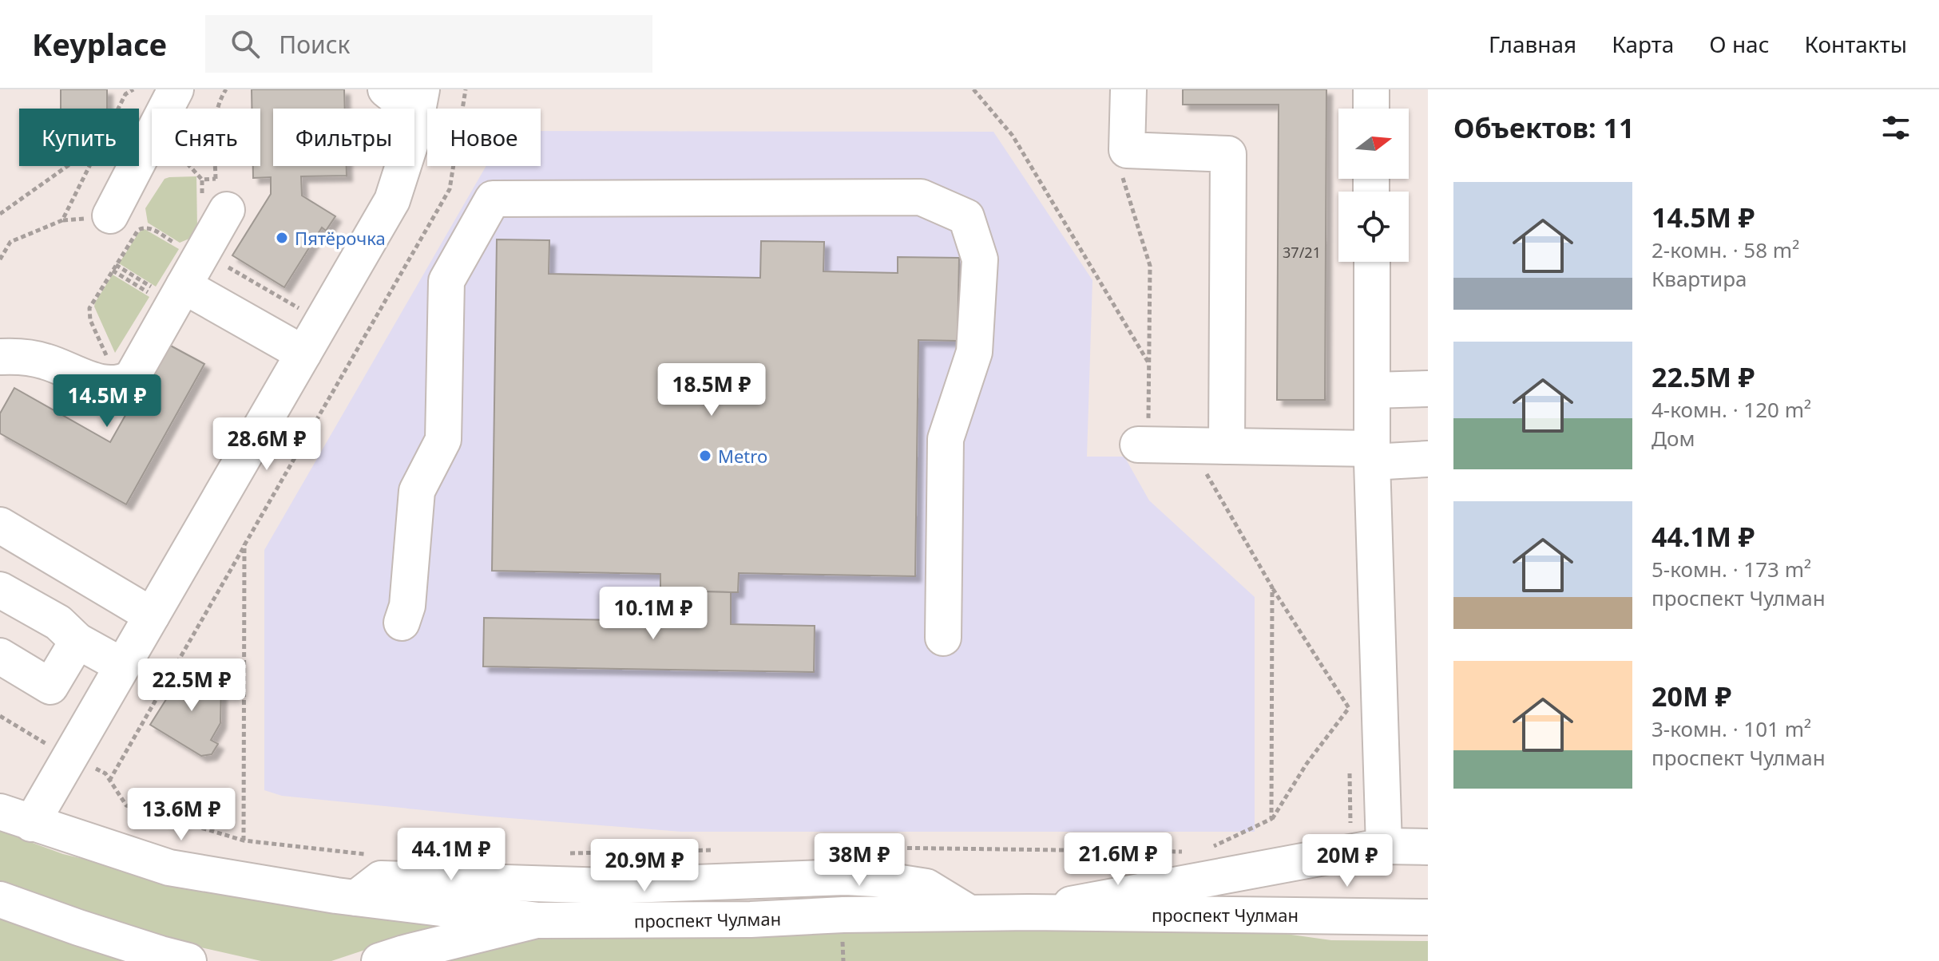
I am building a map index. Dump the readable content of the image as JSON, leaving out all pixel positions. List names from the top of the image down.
{
  "streets": {
    "street": ["проспект Чулман"]
  },
  "places": ["Пятёрочка", "Metro"],
  "house_numbers": ["37/21"],
  "north": "right",
  "page": {
    "header": "Keyplace",
    "search": "Поиск",
    "nav": [
      "Главная",
      "Карта",
      "О нас",
      "Контакты"
    ],
    "heading": "Объектов: 11",
    "chip": [
      "Купить",
      "Снять",
      "Фильтры",
      "Новое"
    ],
    "list": [
      {
        "name": "14.5M ₽",
        "note": "2-комн. · 58 m² · Квартира"
      },
      {
        "name": "22.5M ₽",
        "note": "4-комн. · 120 m² · Дом"
      },
      {
        "name": "44.1M ₽",
        "note": "5-комн. · 173 m² · проспект Чулман"
      },
      {
        "name": "20M ₽",
        "note": "3-комн. · 101 m² · проспект Чулман"
      }
    ],
    "price": [
      "18.5M ₽",
      "14.5M ₽",
      "28.6M ₽",
      "10.1M ₽",
      "22.5M ₽",
      "13.6M ₽",
      "44.1M ₽",
      "21.6M ₽",
      "38M ₽",
      "20M ₽",
      "20.9M ₽"
    ]
  }
}
